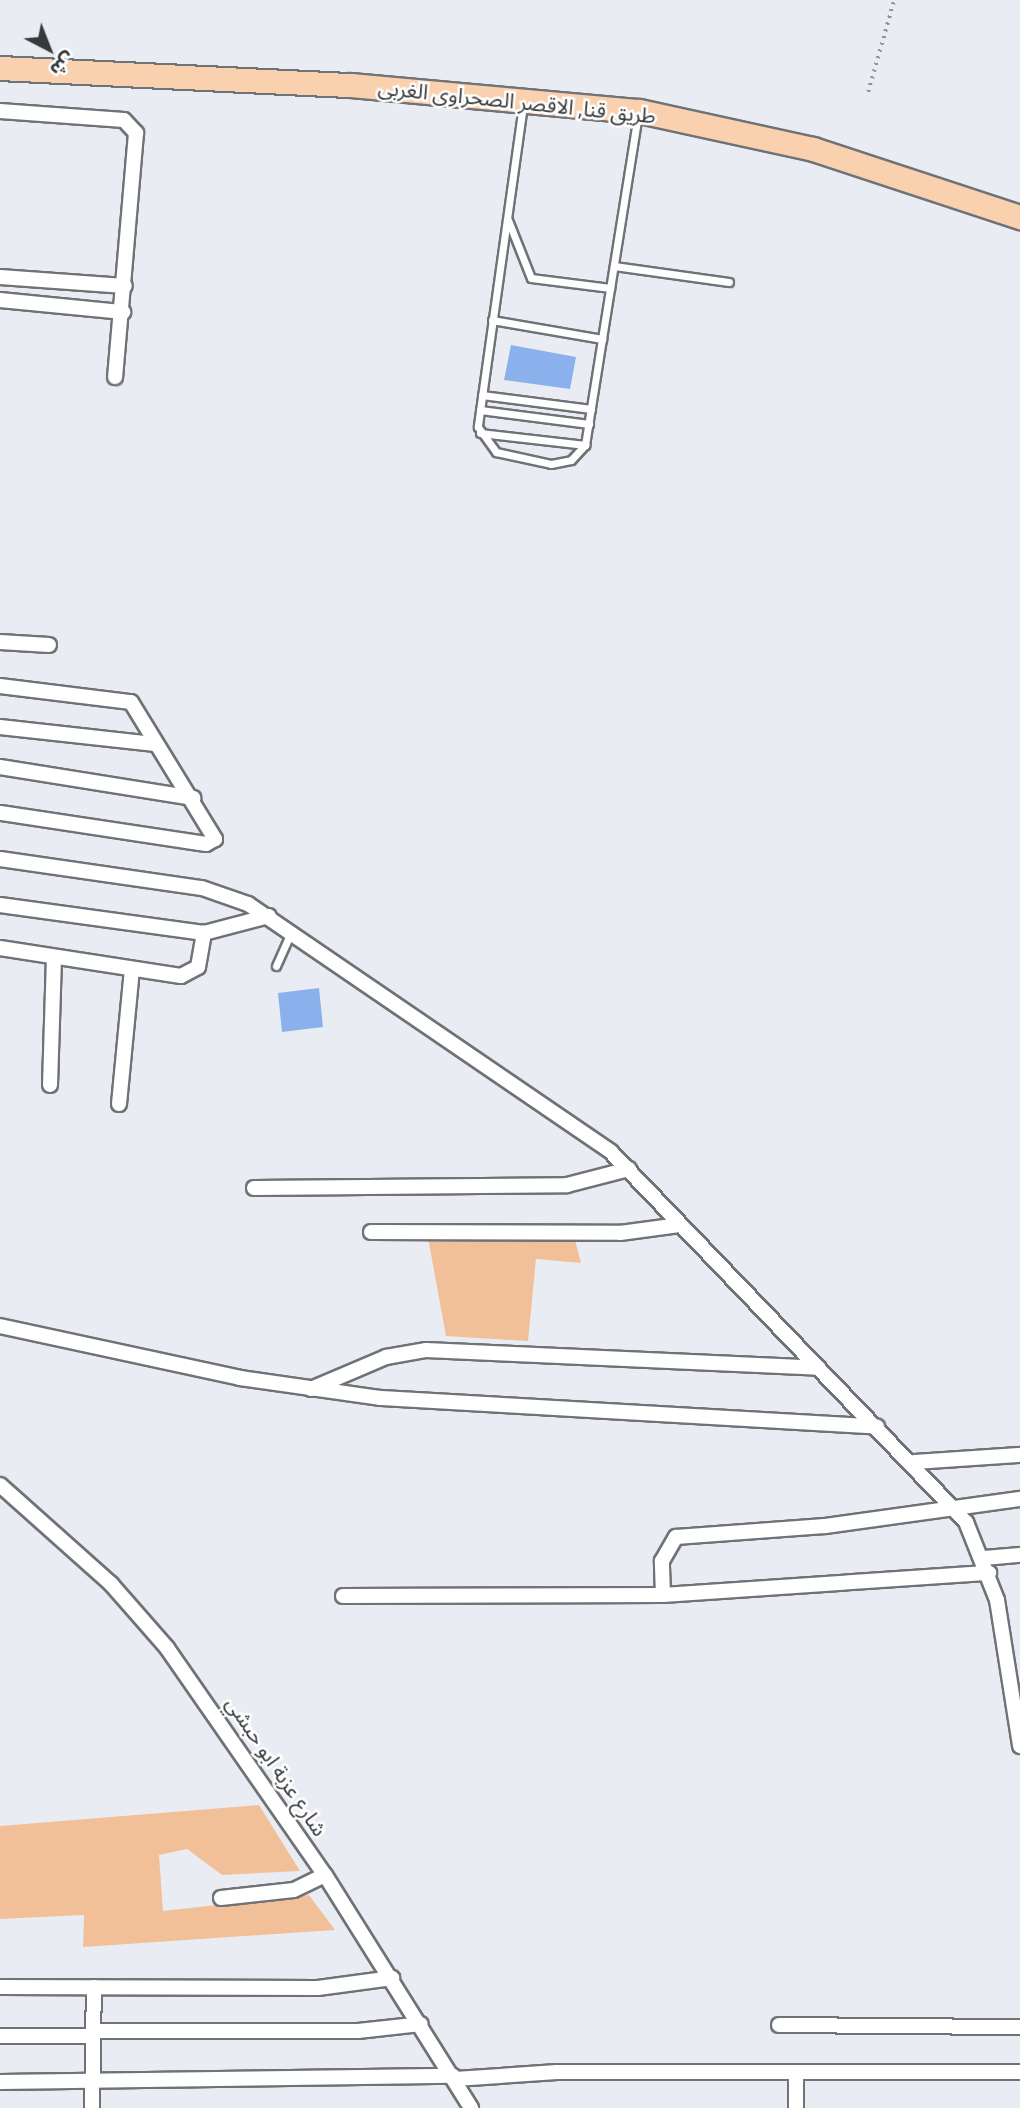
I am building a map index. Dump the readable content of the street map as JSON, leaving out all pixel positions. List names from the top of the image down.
{
  "streets": {
    "main road": ["طريق قنا, الاقصر الصحراوى الغربى"],
    "street": ["شارع عزبة ابو حبشي"]
  },
  "north": "bottom right"
}
